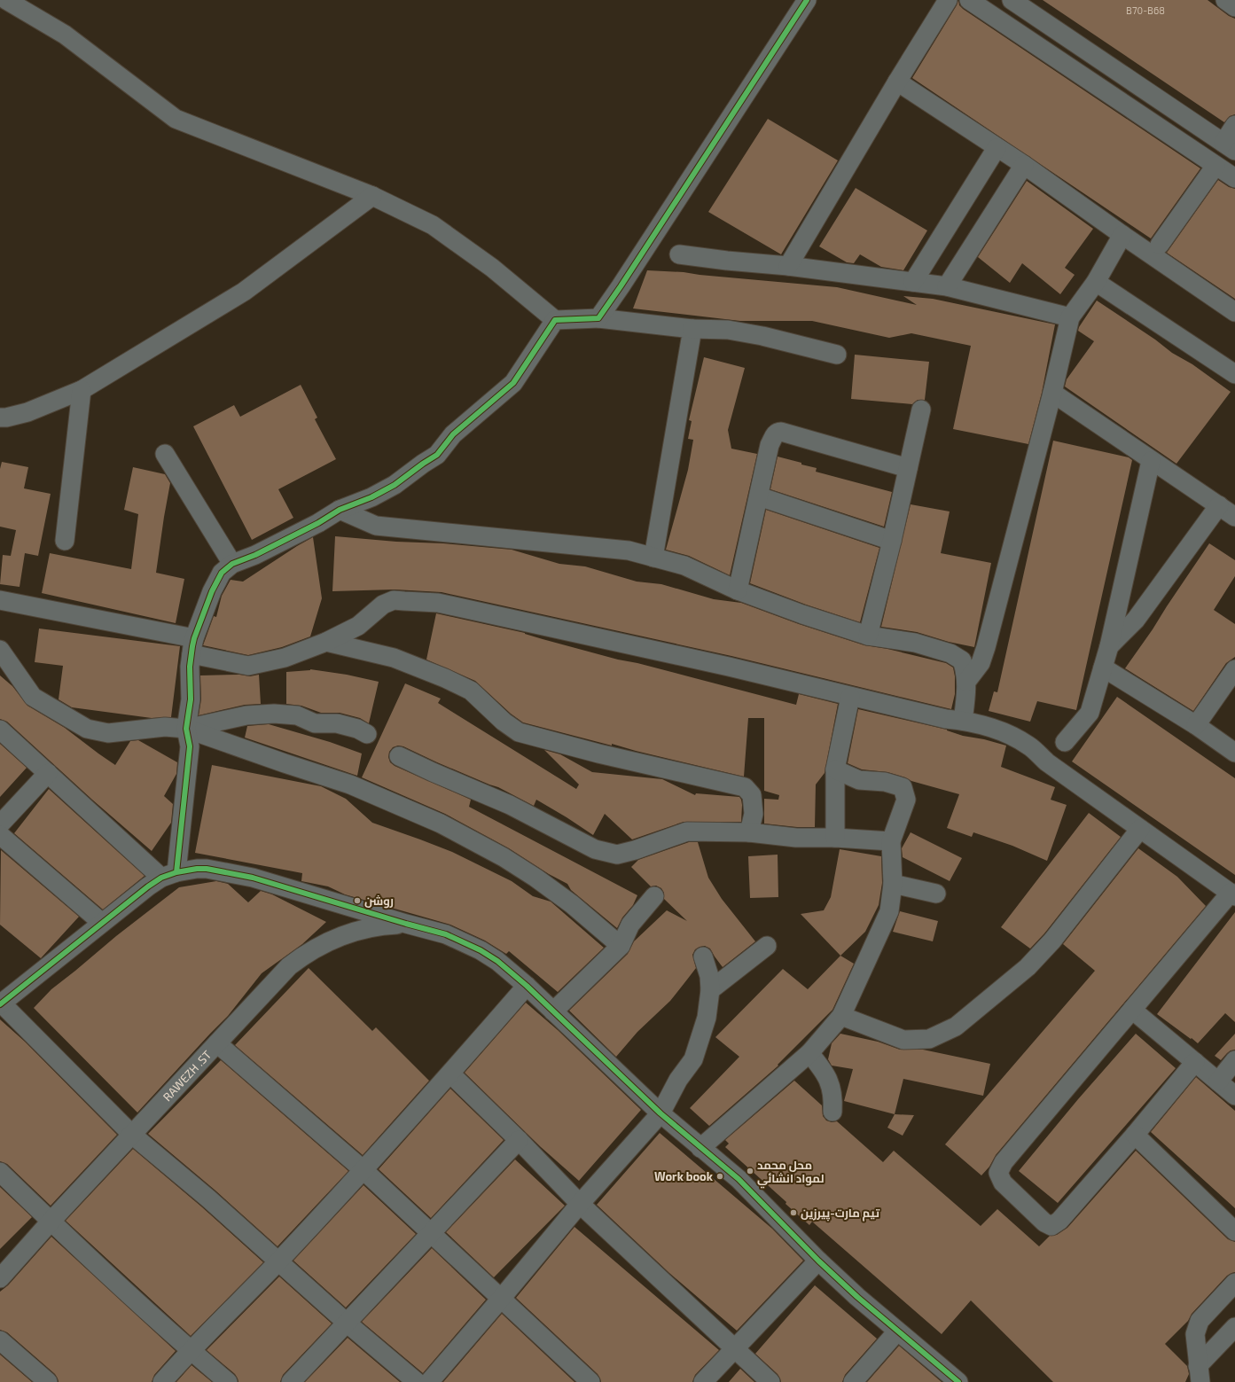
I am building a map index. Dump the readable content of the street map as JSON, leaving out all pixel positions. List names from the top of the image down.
{
  "streets": {
    "street": ["RAWEZH .ST"]
  },
  "places": [
    "روشن",
    "محل محمد لمواد انشائي",
    "Work book",
    "تیم مارت-پیرزین"
  ],
  "house_numbers": ["B70-B68"]
}
